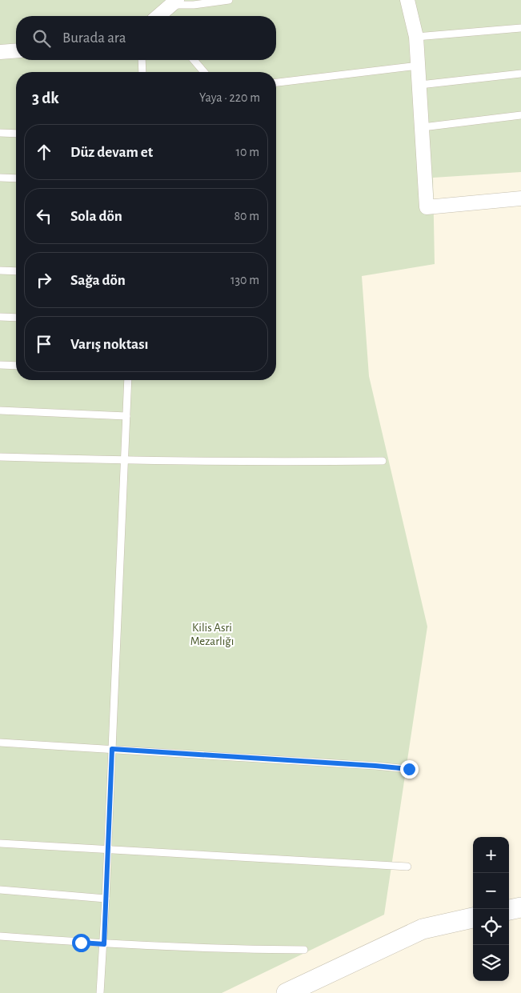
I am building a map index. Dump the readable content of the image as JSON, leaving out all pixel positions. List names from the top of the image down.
{
  "parks": ["Kilis Asri Mezarlığı"],
  "page": {
    "search": "Burada ara",
    "heading": ["3 dk", "Yaya · 220 m"],
    "list": [
      ["Düz devam et", "10 m"],
      ["Sola dön", "80 m"],
      ["Sağa dön", "130 m"],
      "Varış noktası"
    ],
    "map_buttons": ["+", "−"]
  }
}
